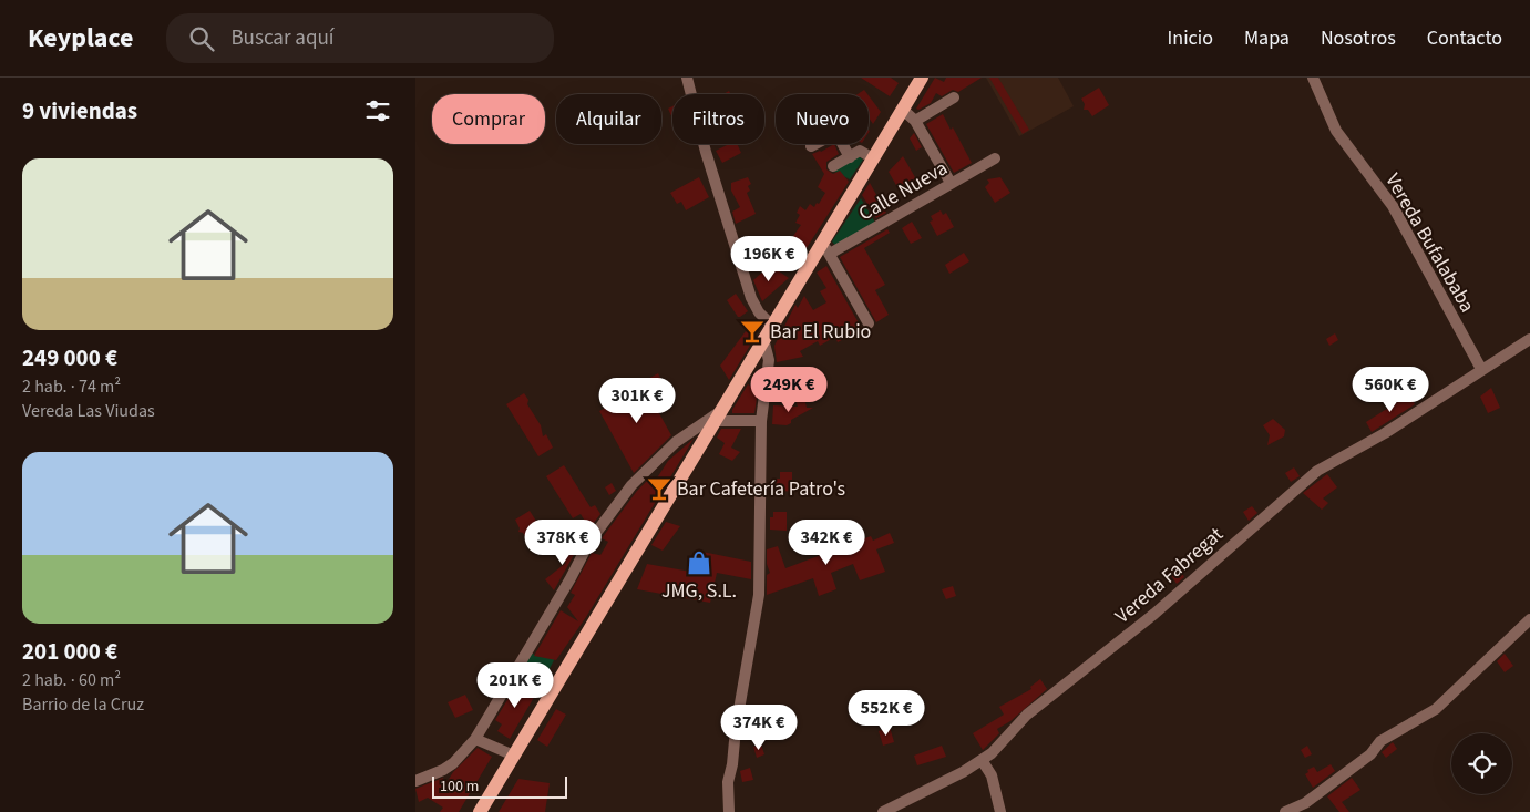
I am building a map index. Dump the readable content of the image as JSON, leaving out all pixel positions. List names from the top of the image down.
{
  "streets": {
    "street": ["Calle Nueva", "Vereda Bufalababa", "Vereda Fabregat"]
  },
  "crossings": [
    ["Vereda Bufalababa", "Vereda Fabregat"]
  ],
  "places": {
    "bar": ["Bar El Rubio", "Bar Cafetería Patro's"],
    "shop": ["JMG, S.L."]
  },
  "scale_bar": "100 m",
  "page": {
    "header": "Keyplace",
    "search": "Buscar aquí",
    "nav": [
      "Inicio",
      "Mapa",
      "Nosotros",
      "Contacto"
    ],
    "heading": "9 viviendas",
    "chip": [
      "Comprar",
      "Alquilar",
      "Filtros",
      "Nuevo"
    ],
    "list": [
      {
        "name": "249 000 €",
        "note": "2 hab. · 74 m² · Vereda Las Viudas"
      },
      {
        "name": "201 000 €",
        "note": "2 hab. · 60 m² · Barrio de la Cruz"
      }
    ],
    "price": [
      "196K €",
      "249K €",
      "560K €",
      "301K €",
      "378K €",
      "342K €",
      "201K €",
      "552K €",
      "374K €"
    ],
    "scale": "100 m"
  }
}
